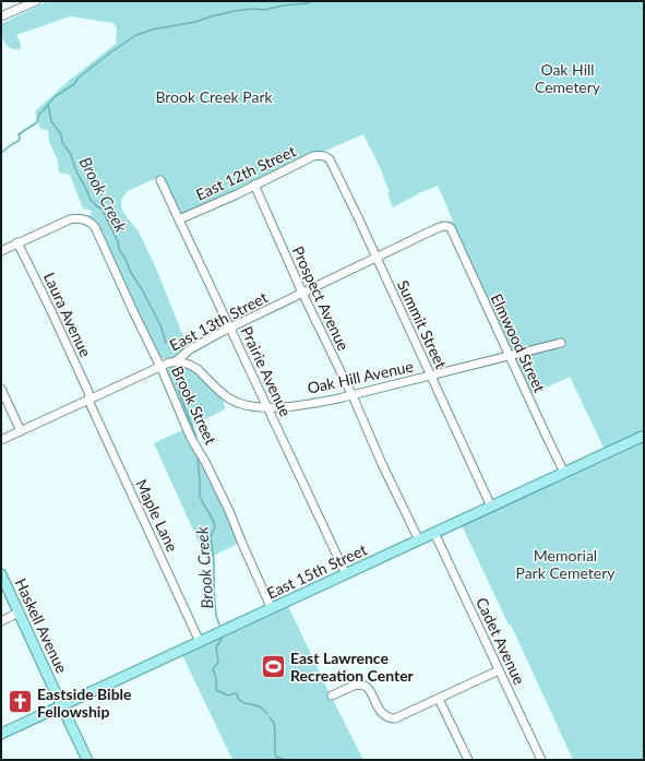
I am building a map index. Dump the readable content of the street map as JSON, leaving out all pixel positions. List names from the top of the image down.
{
  "streets": {
    "main road": ["East 15th Street", "Haskell Avenue"],
    "street": [
      "East 12th Street",
      "Prospect Avenue",
      "Laura Avenue",
      "East 13th Street",
      "Summit Street",
      "Elmwood Street",
      "Prairie Avenue",
      "Oak Hill Avenue",
      "Brook Street",
      "Maple Lane",
      "Cadet Avenue"
    ]
  },
  "crossings": [
    ["East 12th Street", "Prospect Avenue"],
    ["East 12th Street", "Summit Street"],
    ["East 12th Street", "Prairie Avenue"],
    ["Prospect Avenue", "East 13th Street"],
    ["Prospect Avenue", "Oak Hill Avenue"],
    ["Prospect Avenue", "East 15th Street"],
    ["Laura Avenue", "East 13th Street"],
    ["Laura Avenue", "Brook Street"],
    ["Laura Avenue", "Maple Lane"],
    ["East 13th Street", "Summit Street"],
    ["East 13th Street", "Elmwood Street"],
    ["East 13th Street", "Prairie Avenue"],
    ["East 13th Street", "Oak Hill Avenue"],
    ["East 13th Street", "Brook Street"],
    ["East 13th Street", "Maple Lane"],
    ["Summit Street", "Oak Hill Avenue"],
    ["Summit Street", "East 15th Street"],
    ["Elmwood Street", "Oak Hill Avenue"],
    ["Elmwood Street", "East 15th Street"],
    ["Prairie Avenue", "Oak Hill Avenue"],
    ["Prairie Avenue", "East 15th Street"],
    ["Brook Street", "East 15th Street"],
    ["Maple Lane", "East 15th Street"],
    ["East 15th Street", "Haskell Avenue"],
    ["East 15th Street", "Cadet Avenue"]
  ],
  "water": ["Brook Creek"],
  "parks": ["Oak Hill Cemetery", "Brook Creek Park", "Memorial Park Cemetery"],
  "places": {
    "sports": ["East Lawrence Recreation Center"],
    "church": ["Eastside Bible Fellowship"]
  }
}
